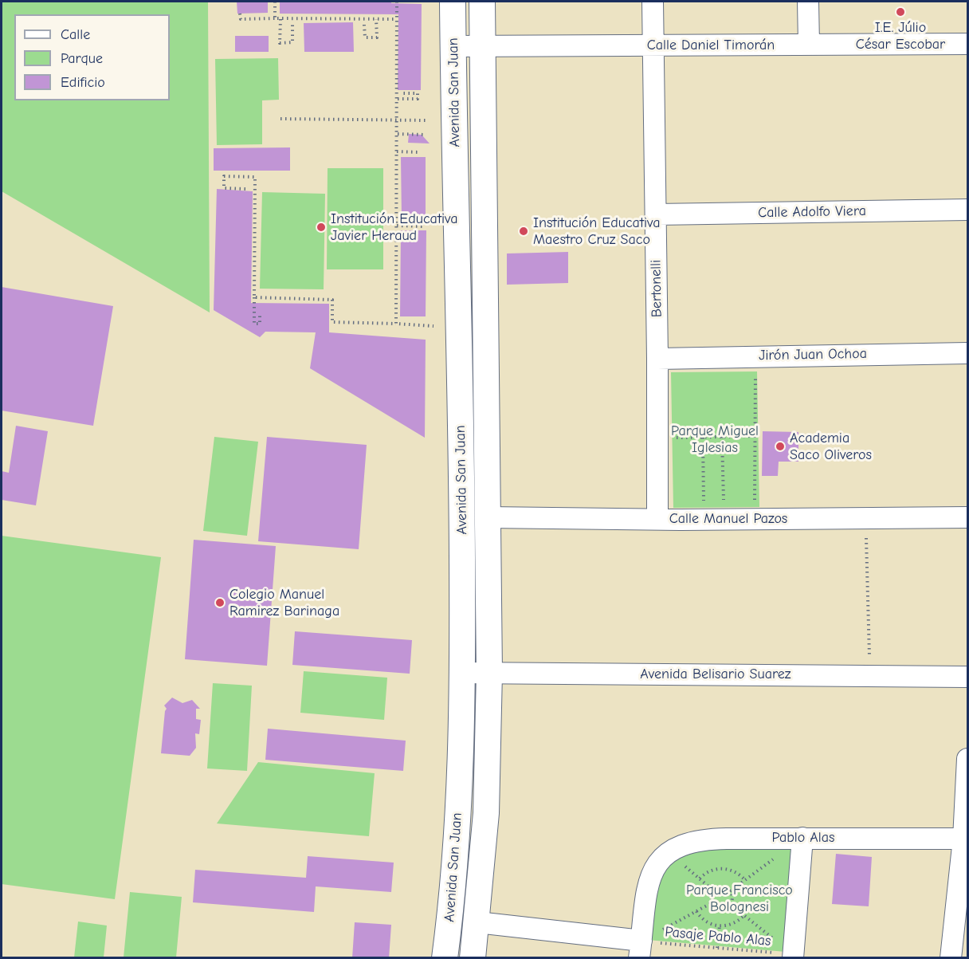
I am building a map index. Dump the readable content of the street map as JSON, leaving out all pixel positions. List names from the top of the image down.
{
  "streets": {
    "main road": ["Avenida San Juan"],
    "street": [
      "Calle Daniel Timorán",
      "Calle Adolfo Viera",
      "Bertonelli",
      "Jirón Juan Ochoa",
      "Calle Manuel Pazos",
      "Avenida Belisario Suarez",
      "Pablo Alas"
    ],
    "path": ["Pasaje Pablo Alas"]
  },
  "crossings": [
    ["Calle Daniel Timorán", "Avenida San Juan"],
    ["Calle Daniel Timorán", "Bertonelli"],
    ["Avenida San Juan", "Calle Manuel Pazos"],
    ["Avenida San Juan", "Avenida Belisario Suarez"],
    ["Calle Adolfo Viera", "Bertonelli"],
    ["Bertonelli", "Jirón Juan Ochoa"],
    ["Bertonelli", "Calle Manuel Pazos"],
    ["Pablo Alas", "Pasaje Pablo Alas"]
  ],
  "parks": ["Parque Miguel Iglesias", "Parque Francisco Bolognesi"],
  "places": [
    "I.E. Júlio César Escobar",
    "Institución Educativa Javier Heraud",
    "Institución Educativa Maestro Cruz Saco",
    "Academia Saco Oliveros",
    "Colegio Manuel Ramirez Barinaga"
  ],
  "legend": ["Calle", "Parque", "Edificio"]
}
